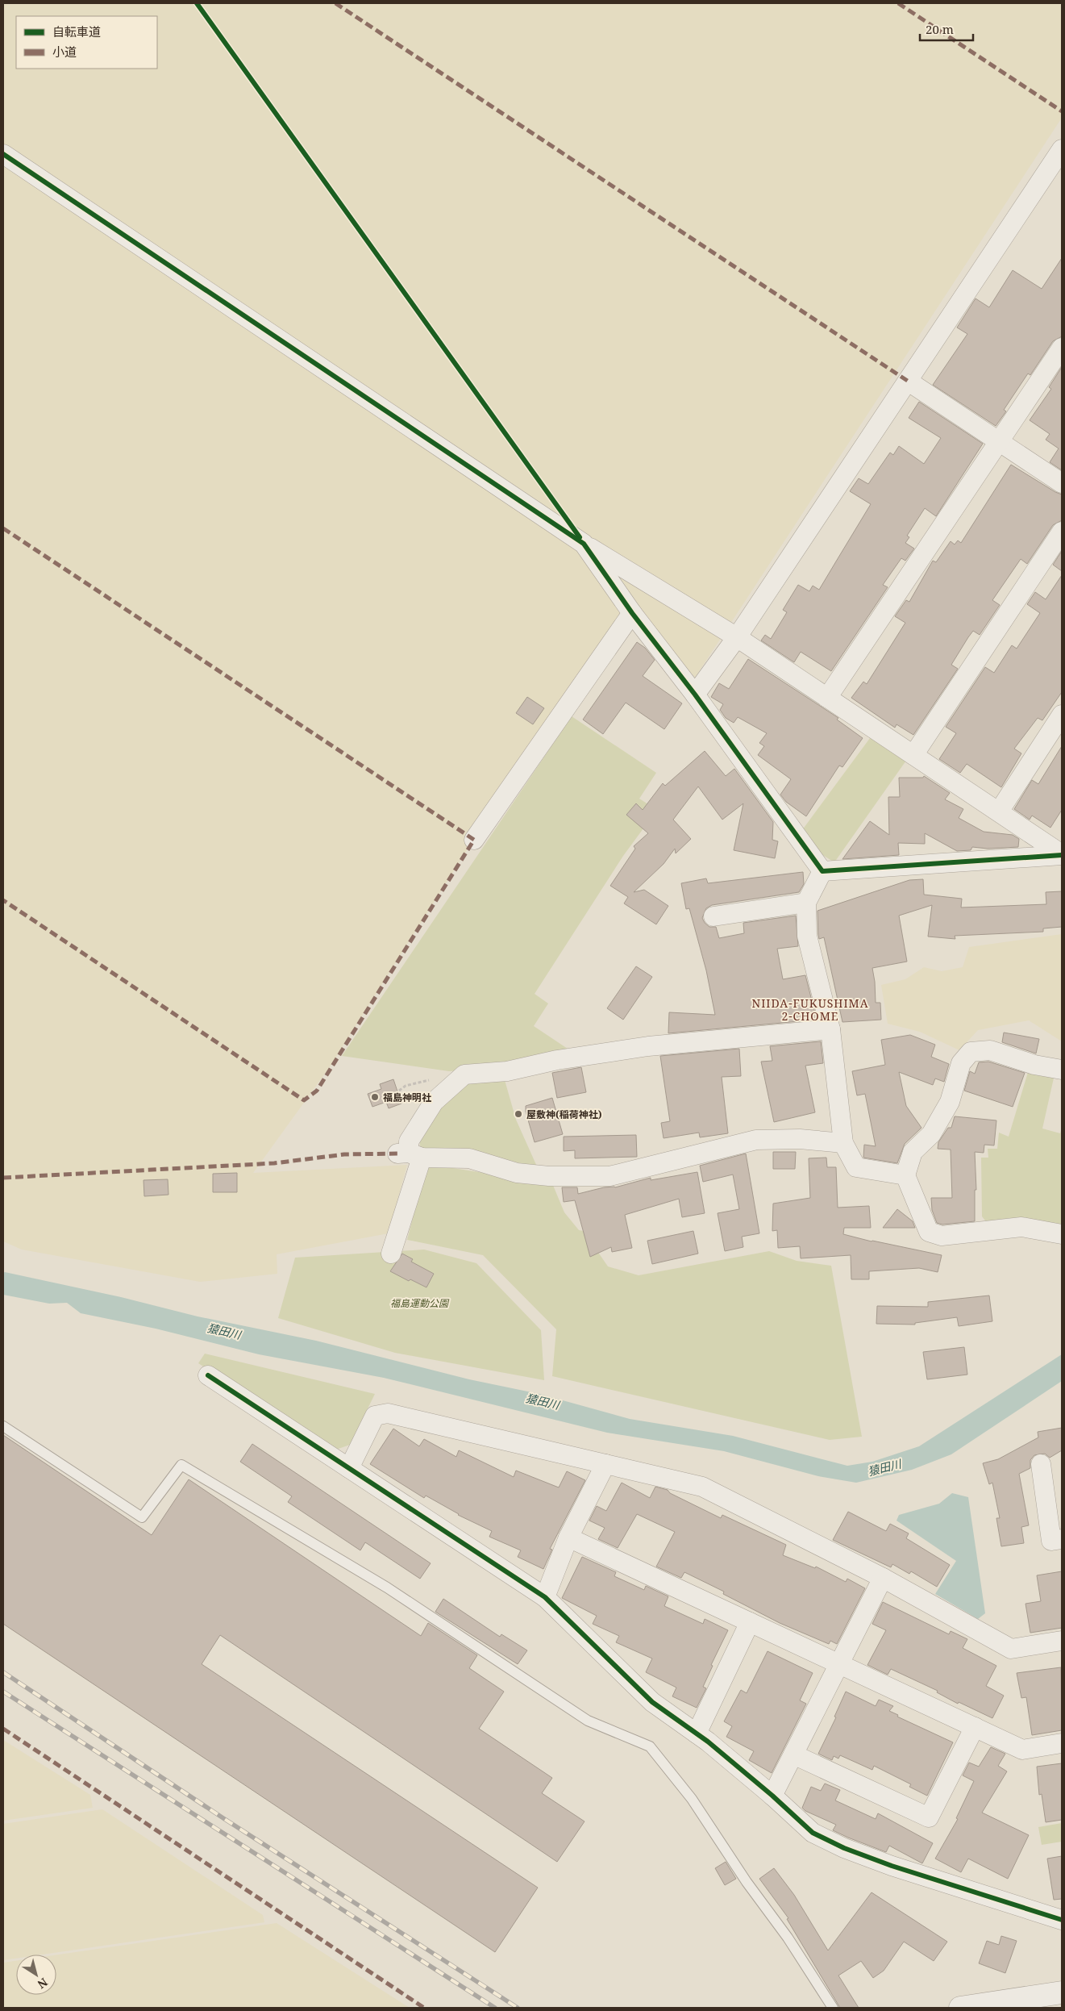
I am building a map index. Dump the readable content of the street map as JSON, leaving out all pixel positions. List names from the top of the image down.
{
  "districts": ["NIIDA-FUKUSHIMA 2-CHOME"],
  "water": ["猿田川"],
  "parks": ["福島運動公園"],
  "places": ["福島神明社", "屋敷神(稲荷神社)"],
  "legend": ["自転車道", "小道"],
  "scale_bar": "20 m",
  "north": "bottom right"
}
